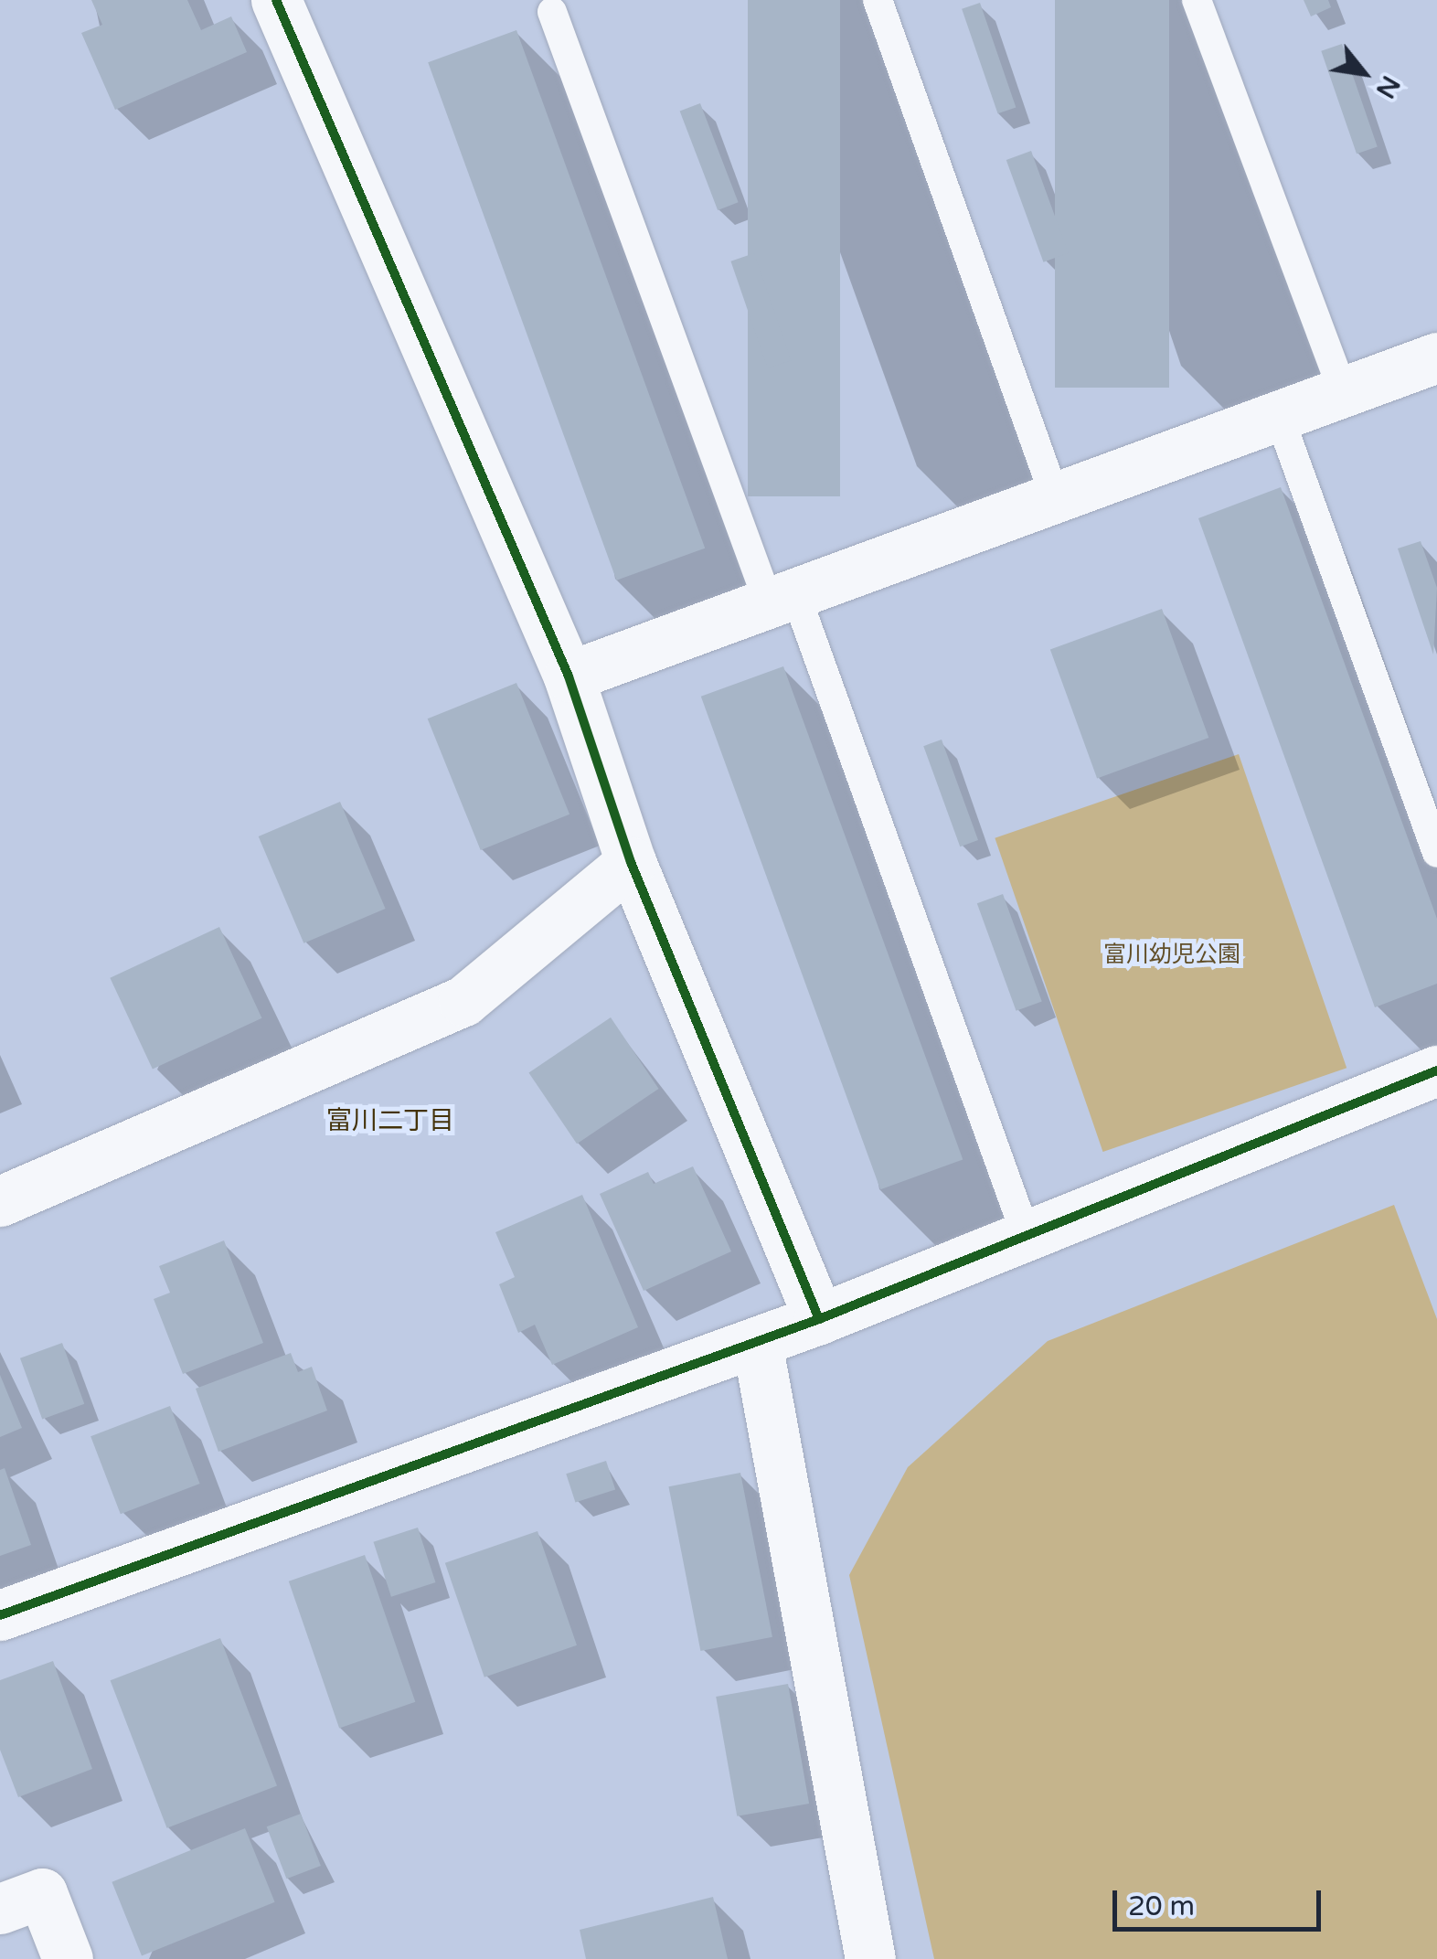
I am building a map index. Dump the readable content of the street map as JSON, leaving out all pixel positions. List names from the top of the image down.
{
  "districts": ["富川二丁目"],
  "parks": ["富川幼児公園"],
  "scale_bar": "20 m",
  "north": "bottom right"
}
